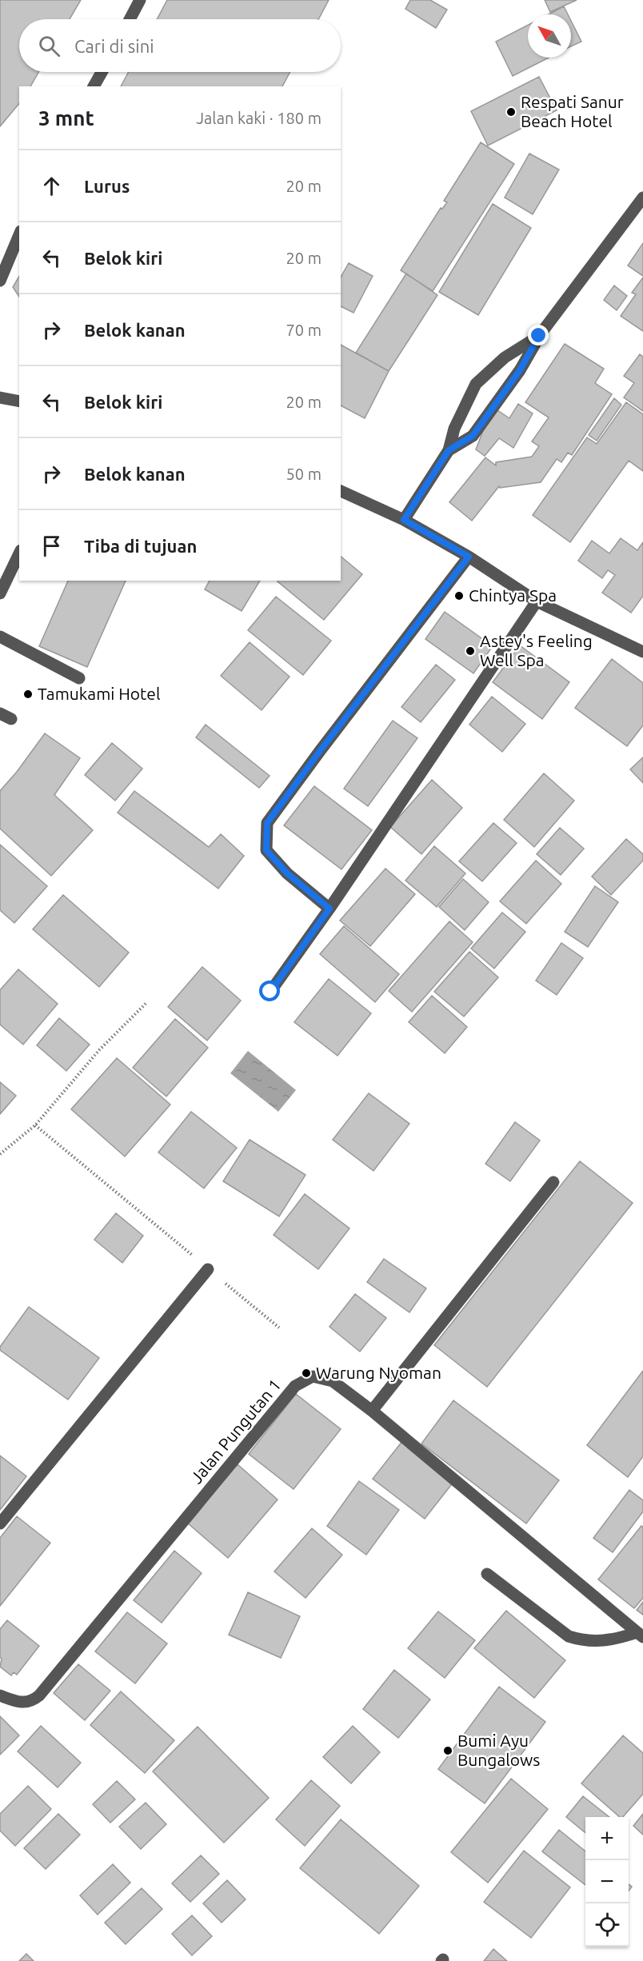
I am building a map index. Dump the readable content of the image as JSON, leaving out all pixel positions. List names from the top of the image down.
{
  "streets": {
    "street": ["Jalan Pungutan 1"]
  },
  "places": [
    "Respati Sanur Beach Hotel",
    "Chintya Spa",
    "Astey's Feeling Well Spa",
    "Tamukami Hotel",
    "Warung Nyoman",
    "Bumi Ayu Bungalows"
  ],
  "north": "top left",
  "page": {
    "search": "Cari di sini",
    "heading": ["3 mnt", "Jalan kaki · 180 m"],
    "list": [
      ["Lurus", "20 m"],
      ["Belok kiri", "20 m"],
      ["Belok kanan", "70 m"],
      ["Belok kiri", "20 m"],
      ["Belok kanan", "50 m"],
      "Tiba di tujuan"
    ],
    "map_buttons": ["+", "−"]
  }
}
